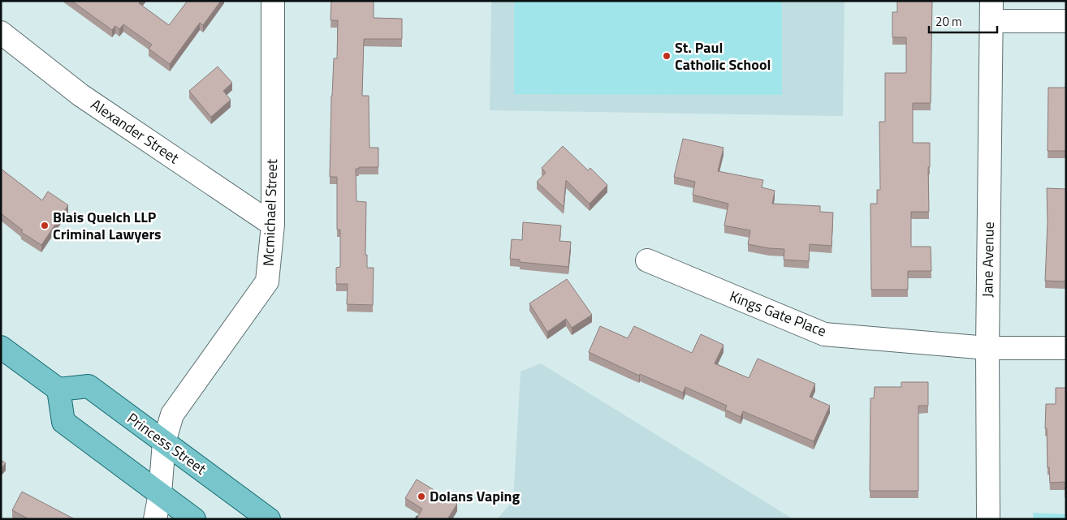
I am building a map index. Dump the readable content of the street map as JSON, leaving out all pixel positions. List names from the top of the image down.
{
  "streets": {
    "main road": ["Princess Street"],
    "street": [
      "Alexander Street",
      "Mcmichael Street",
      "Jane Avenue",
      "Kings Gate Place"
    ]
  },
  "crossings": [
    ["Alexander Street", "Mcmichael Street"],
    ["Mcmichael Street", "Princess Street"],
    ["Jane Avenue", "Kings Gate Place"]
  ],
  "places": ["St. Paul Catholic School", "Blais Quelch LLP Criminal Lawyers", "Dolans Vaping"],
  "scale_bar": "20 m"
}
